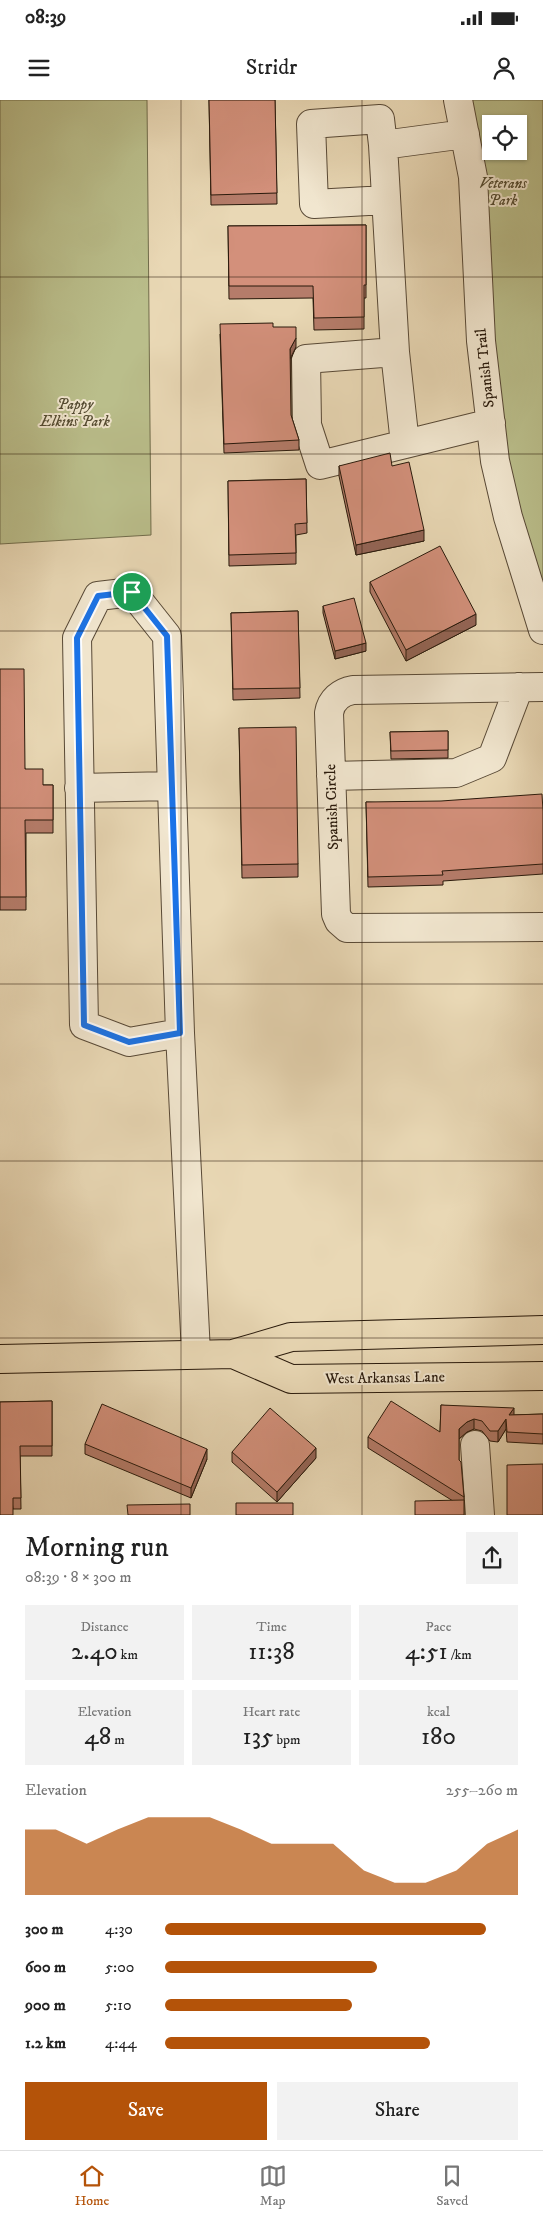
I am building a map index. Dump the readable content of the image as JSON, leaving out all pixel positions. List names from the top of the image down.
{
  "streets": {
    "main road": ["West Arkansas Lane"],
    "street": ["Spanish Trail", "Spanish Circle"]
  },
  "parks": ["Veterans Park", "Pappy Elkins Park"],
  "page": {
    "status": "08:39",
    "header": "Stridr",
    "heading": ["Morning run", "08:39 · 8 × 300 m"],
    "stats": [
      ["Distance", "2.40 km"],
      ["Time", "11:38"],
      ["Pace", "4:51 /km"],
      ["Elevation", "48 m"],
      ["Heart rate", "135 bpm"],
      ["kcal", "180"]
    ],
    "chart": ["Elevation", "255–260 m"],
    "list": [
      {
        "name": "300 m",
        "note": "4:30"
      },
      {
        "name": "600 m",
        "note": "5:00"
      },
      {
        "name": "900 m",
        "note": "5:10"
      },
      {
        "name": "1.2 km",
        "note": "4:44"
      }
    ],
    "buttons": ["Save", "Share"],
    "tabs": ["Home", "Map", "Saved"]
  }
}
